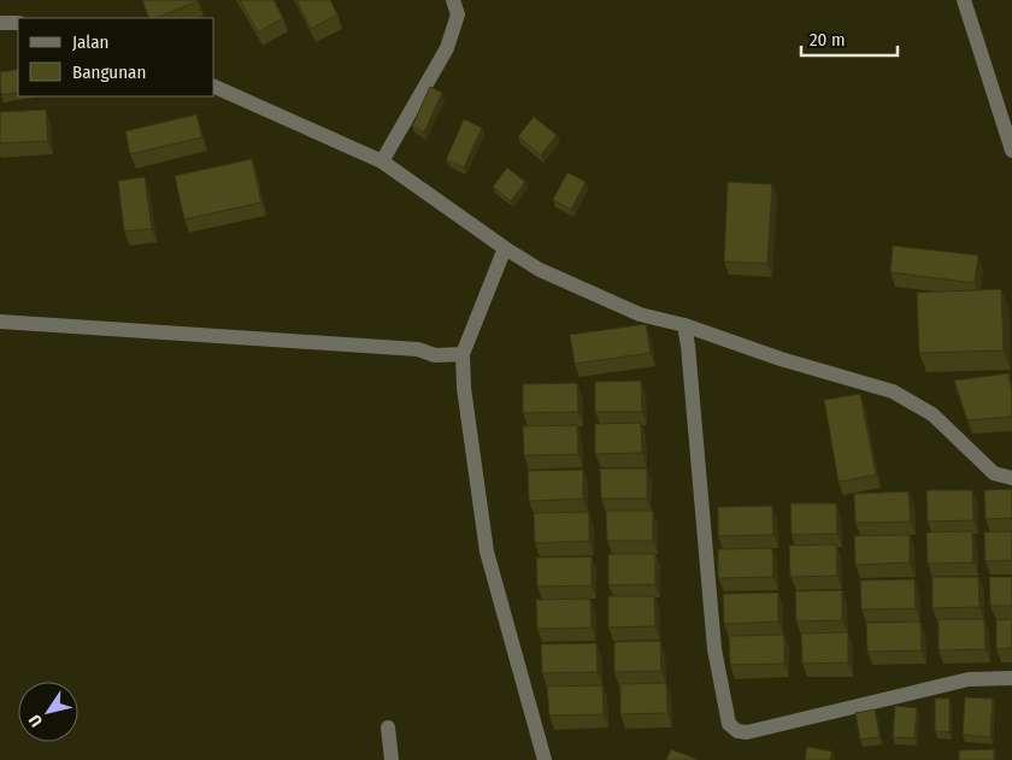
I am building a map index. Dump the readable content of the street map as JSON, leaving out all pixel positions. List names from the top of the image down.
{
  "legend": ["Jalan", "Bangunan"],
  "scale_bar": "20 m",
  "north": "bottom left"
}
